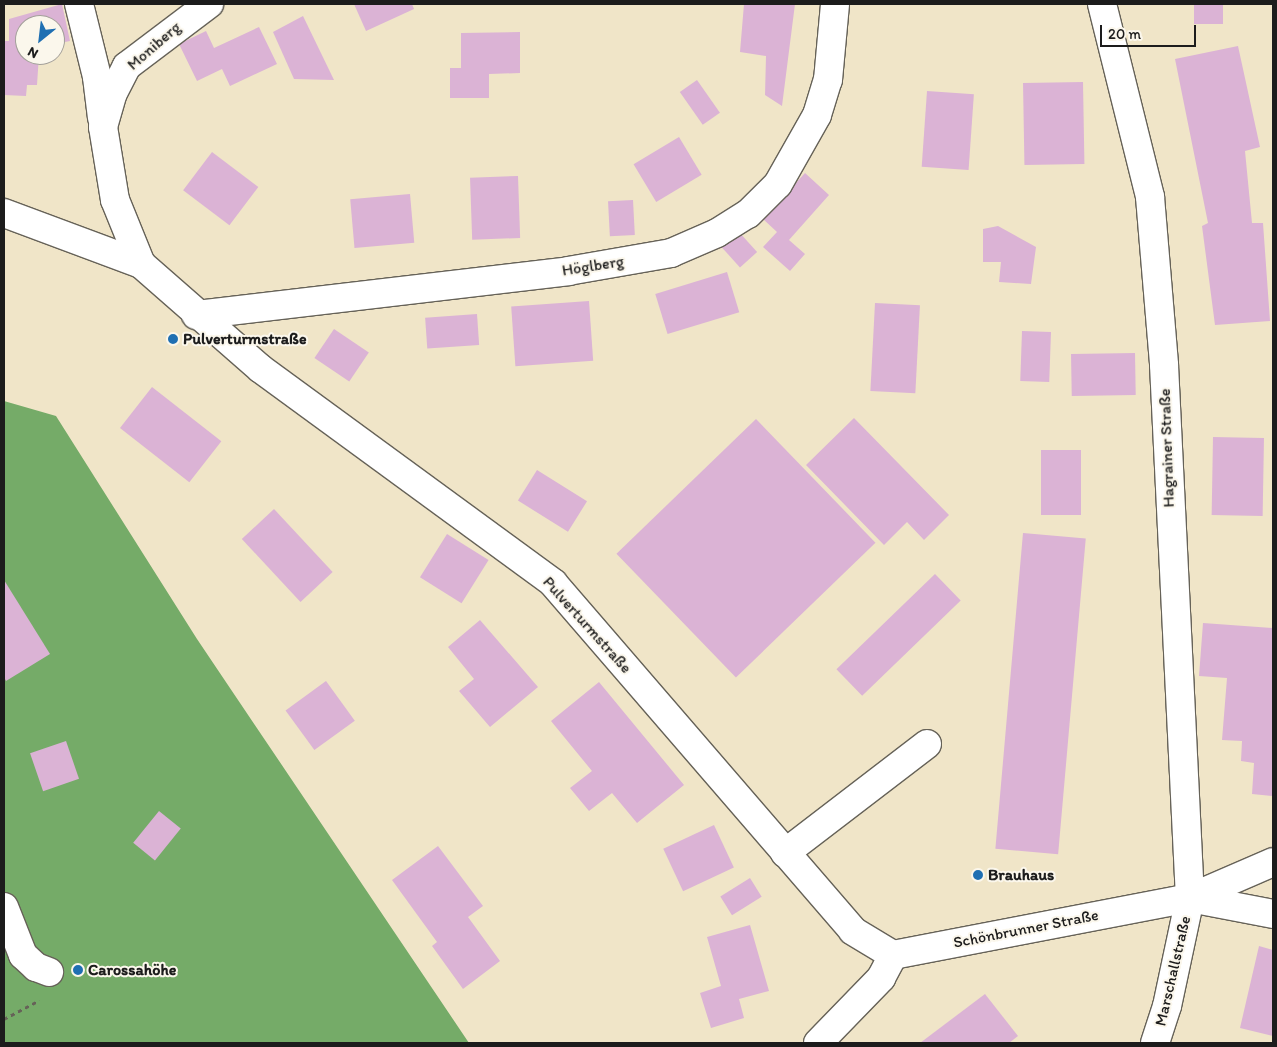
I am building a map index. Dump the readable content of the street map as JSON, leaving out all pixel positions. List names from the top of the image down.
{
  "streets": {
    "street": [
      "Moniberg",
      "Höglberg",
      "Hagrainer Straße",
      "Pulverturmstraße",
      "Schönbrunner Straße",
      "Marschallstraße"
    ]
  },
  "crossings": [
    ["Moniberg", "Pulverturmstraße"],
    ["Höglberg", "Pulverturmstraße"],
    ["Hagrainer Straße", "Schönbrunner Straße"],
    ["Hagrainer Straße", "Marschallstraße"],
    ["Pulverturmstraße", "Schönbrunner Straße"],
    ["Schönbrunner Straße", "Marschallstraße"]
  ],
  "places": ["Pulverturmstraße", "Brauhaus", "Carossahöhe"],
  "scale_bar": "20 m",
  "north": "bottom left"
}
